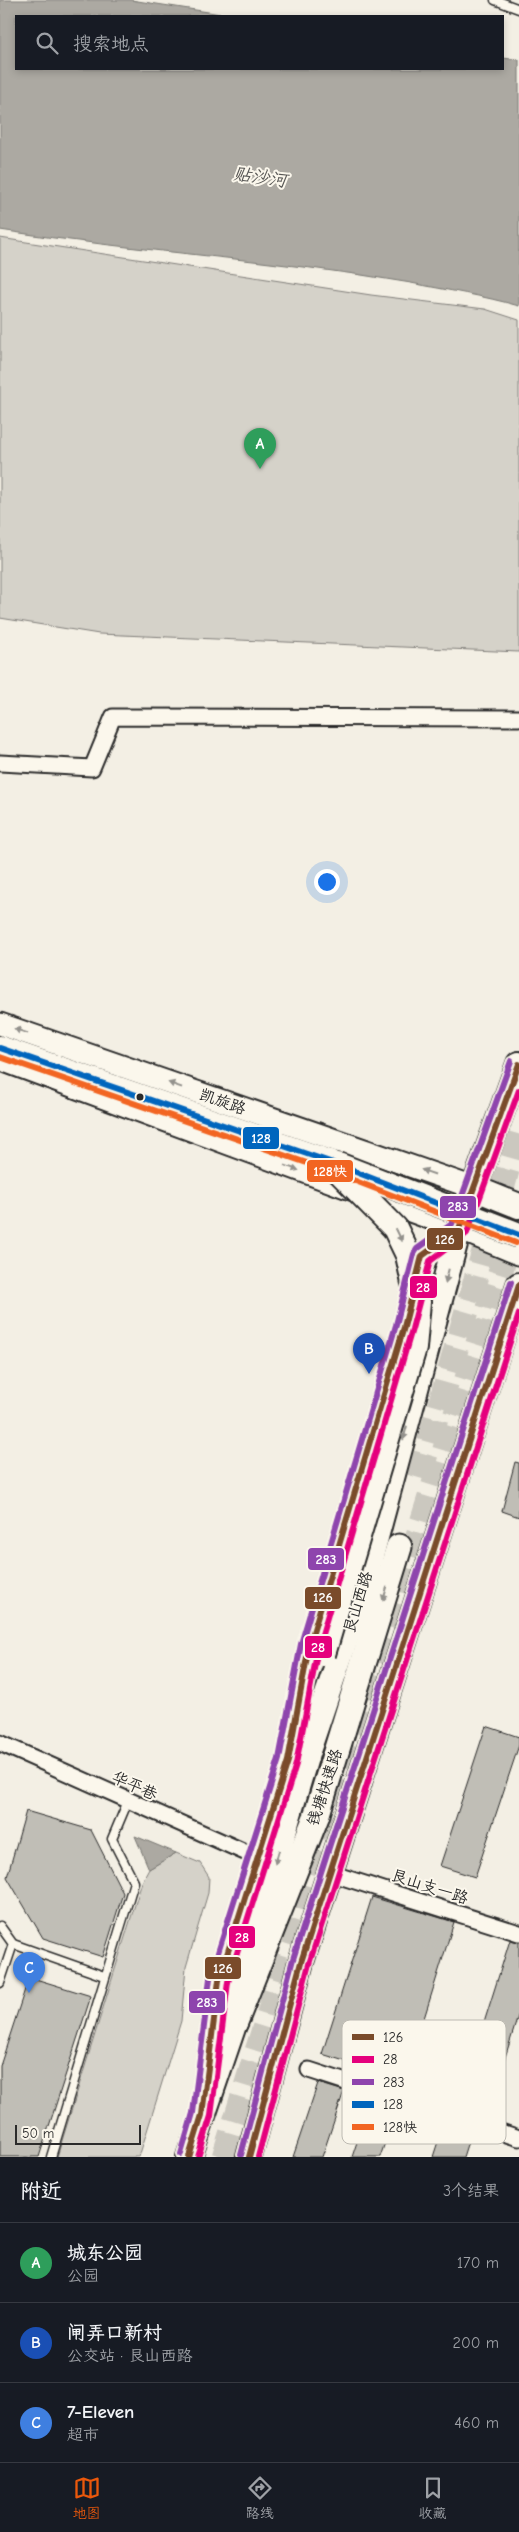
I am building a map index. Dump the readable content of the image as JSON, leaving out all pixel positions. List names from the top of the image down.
{
  "streets": {
    "highway": ["钱塘快速路"],
    "main road": ["凯旋路", "艮山西路"],
    "street": ["华平巷", "艮山支一路"]
  },
  "crossings": [
    ["凯旋路", "艮山西路"],
    ["艮山西路", "华平巷"],
    ["艮山西路", "钱塘快速路"]
  ],
  "one_way": ["钱塘快速路"],
  "water": ["贴沙河"],
  "lines": [
    "transit line 128",
    "transit line 128快",
    "transit line 283",
    "transit line 126",
    "transit line 28"
  ],
  "legend": [
    "126",
    "28",
    "283",
    "128",
    "128快"
  ],
  "scale_bar": "50 m",
  "page": {
    "search": "搜索地点",
    "pins": ["A", "B", "C"],
    "scale": "50 m",
    "heading": ["附近", "3个结果"],
    "list": [
      {
        "mark": "A",
        "name": "城东公园",
        "note": "公园",
        "value": "170 m"
      },
      {
        "mark": "B",
        "name": "闸弄口新村",
        "note": "公交站 · 艮山西路",
        "value": "200 m"
      },
      {
        "mark": "C",
        "name": "7-Eleven",
        "note": "超市",
        "value": "460 m"
      }
    ],
    "nav": ["地图", "路线", "收藏"]
  }
}
